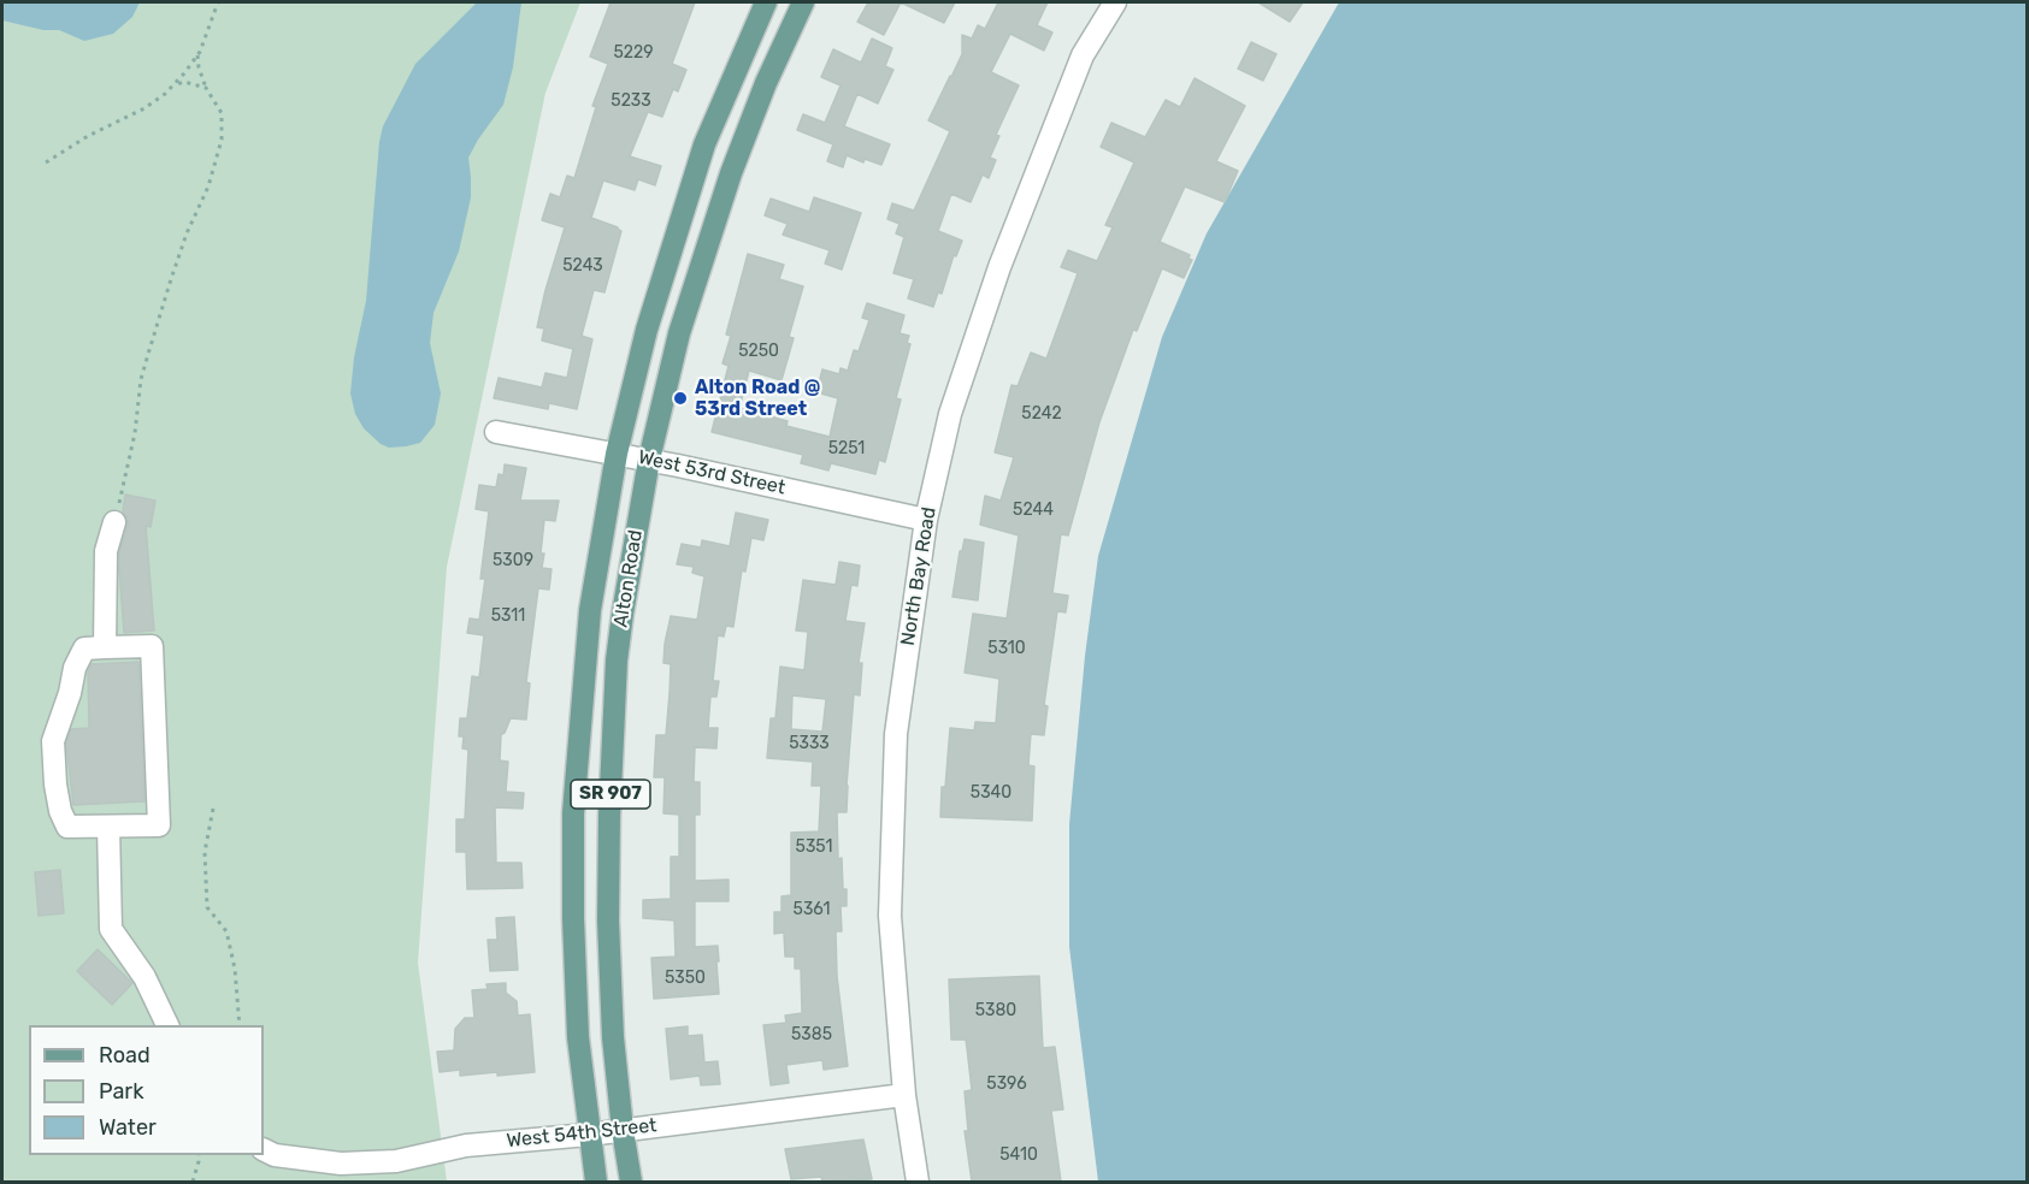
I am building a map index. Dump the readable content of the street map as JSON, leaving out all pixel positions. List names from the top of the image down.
{
  "streets": {
    "main road": ["Alton Road", "SR 907"],
    "street": ["West 53rd Street", "North Bay Road", "West 54th Street"]
  },
  "crossings": [
    ["West 53rd Street", "North Bay Road"],
    ["West 53rd Street", "Alton Road"],
    ["North Bay Road", "West 54th Street"],
    ["Alton Road", "West 54th Street"]
  ],
  "places": ["Alton Road @ 53rd Street"],
  "house_numbers": [
    "5229",
    "5233",
    "5243",
    "5250",
    "5242",
    "5251",
    "5244",
    "5309",
    "5311",
    "5310",
    "5333",
    "5340",
    "5351",
    "5361",
    "5350",
    "5380",
    "5385",
    "5396",
    "5410"
  ],
  "legend": ["Road", "Park", "Water"]
}
